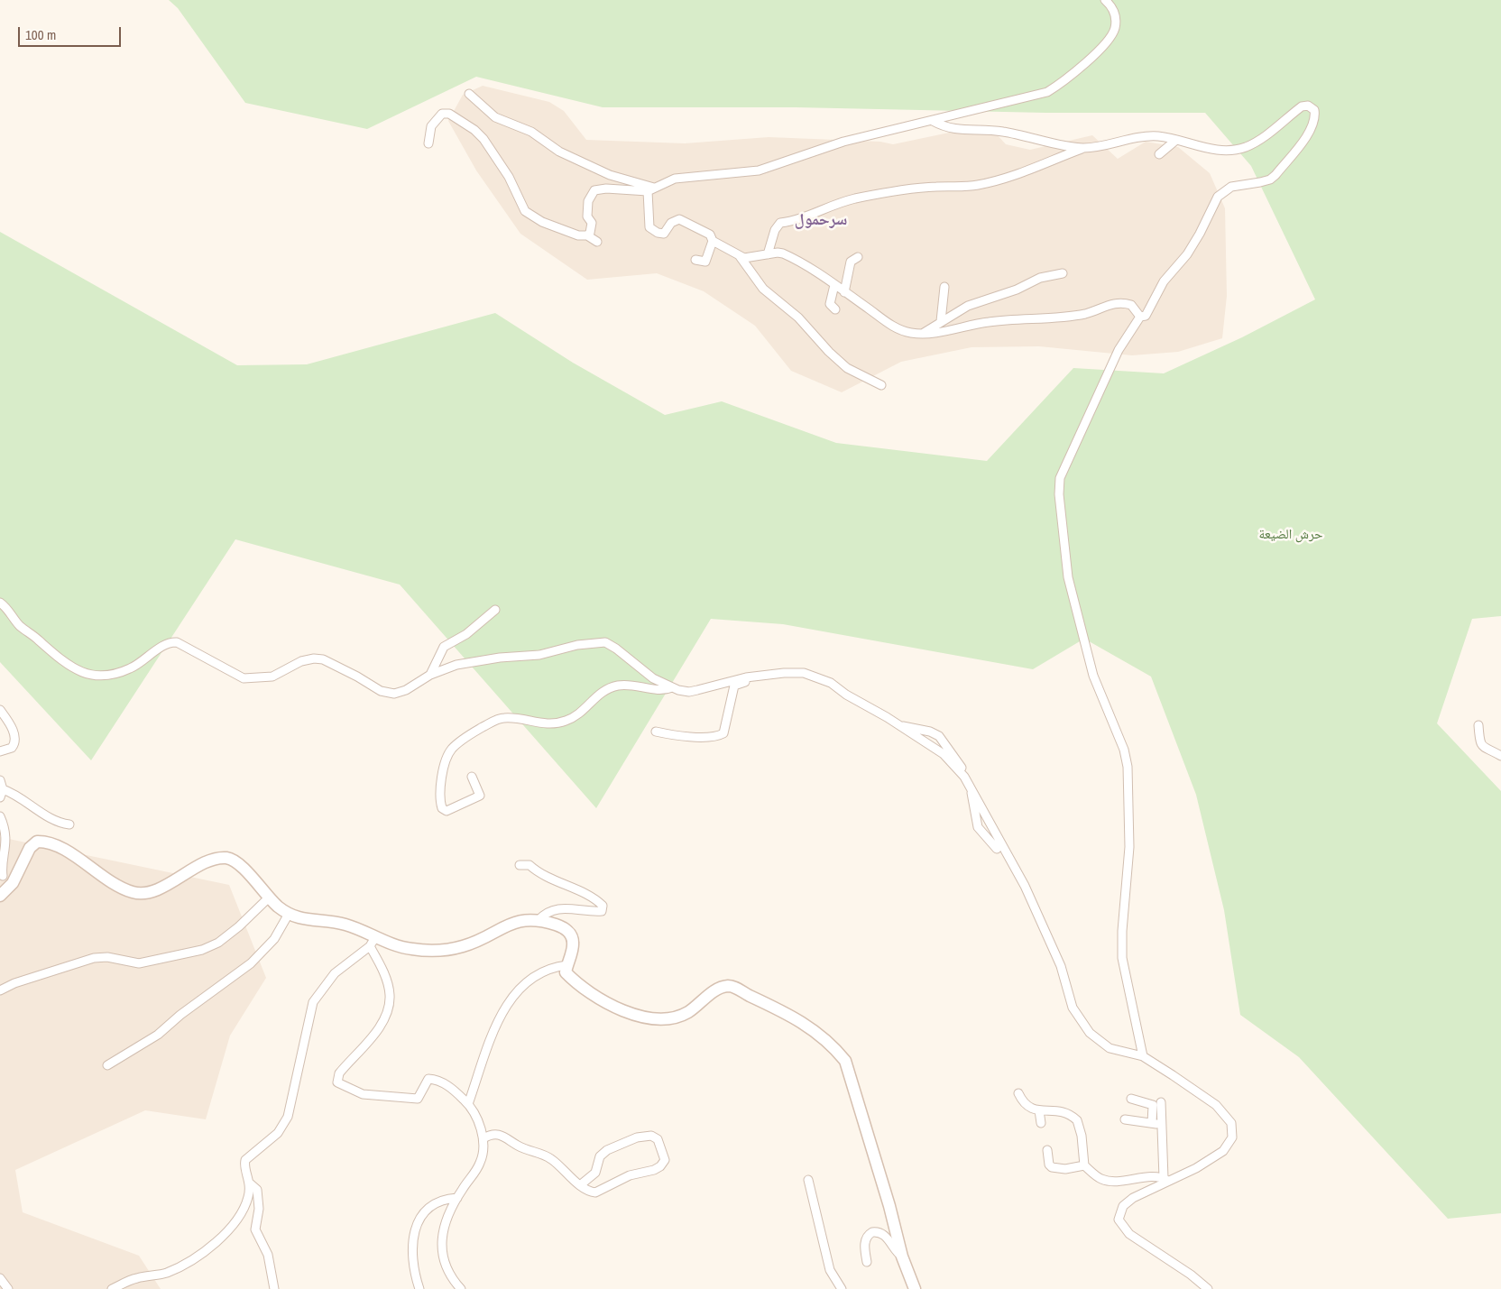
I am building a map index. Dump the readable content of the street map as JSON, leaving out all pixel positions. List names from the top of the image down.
{
  "districts": ["سرحمول"],
  "parks": ["حرش الضيعة"],
  "scale_bar": "100 m"
}
